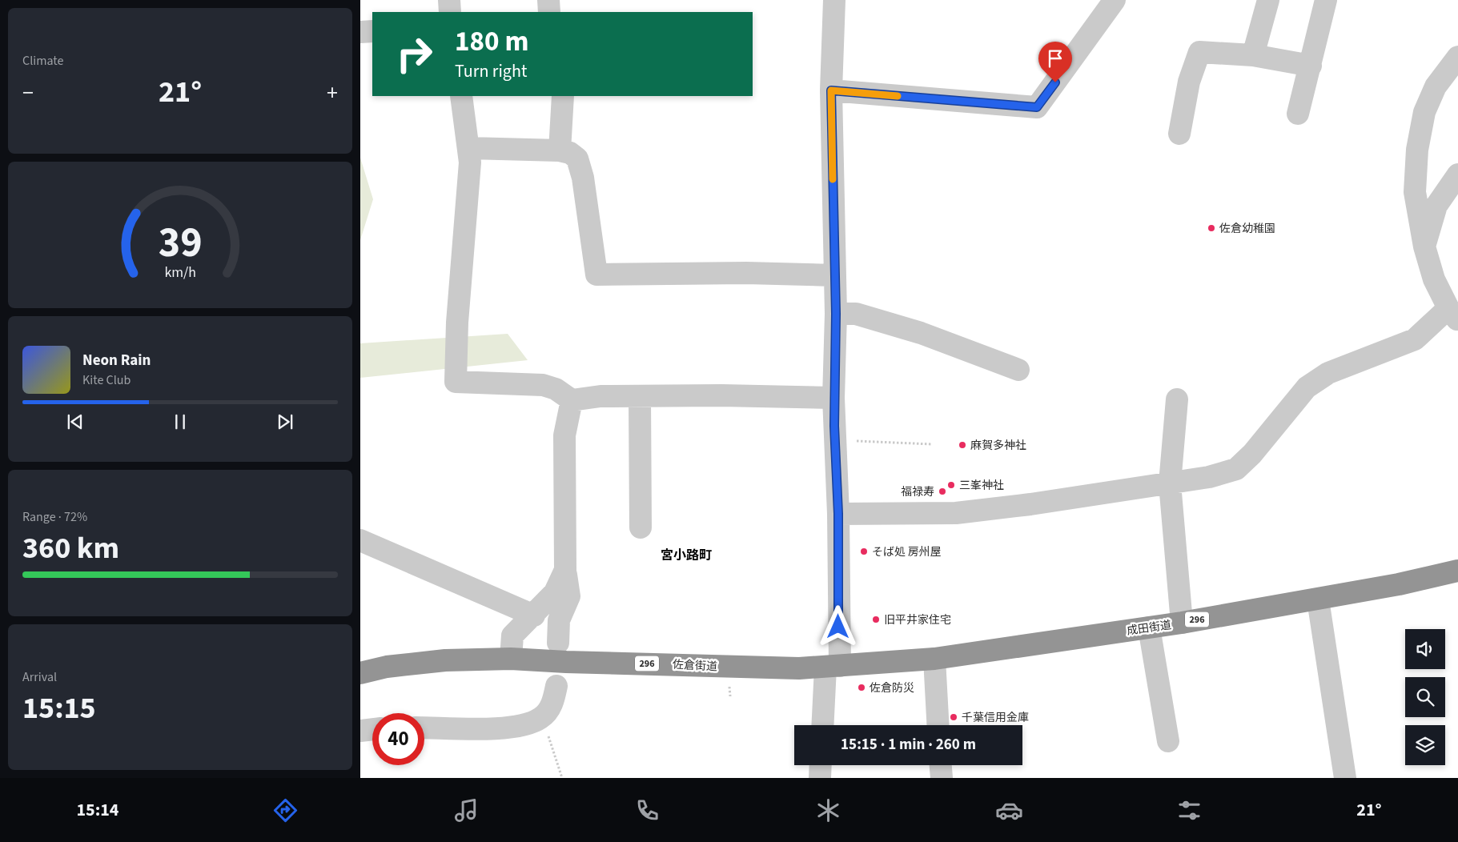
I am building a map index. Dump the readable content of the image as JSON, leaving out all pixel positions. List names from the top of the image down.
{
  "streets": {
    "highway": ["296", "成田街道", "佐倉街道"]
  },
  "crossings": [
    ["成田街道", "佐倉街道"]
  ],
  "districts": ["宮小路町"],
  "places": [
    "佐倉幼稚園",
    "麻賀多神社",
    "三峯神社",
    "福禄寿",
    "そば処 房州屋",
    "旧平井家住宅",
    "佐倉防災",
    "千葉信用金庫"
  ],
  "page": {
    "tile": [
      "Climate",
      ["Range · 72%", "360 km"],
      ["Arrival", "15:15"]
    ],
    "turn": ["180 m", "Turn right"],
    "heat": ["−", "21°", "+"],
    "song": ["Neon Rain", "Kite Club"],
    "limit": "40",
    "trip": "15:15 · 1 min · 260 m",
    "tabs": ["15:14", "21°"],
    "gauge": ["39", "km/h"]
  }
}
